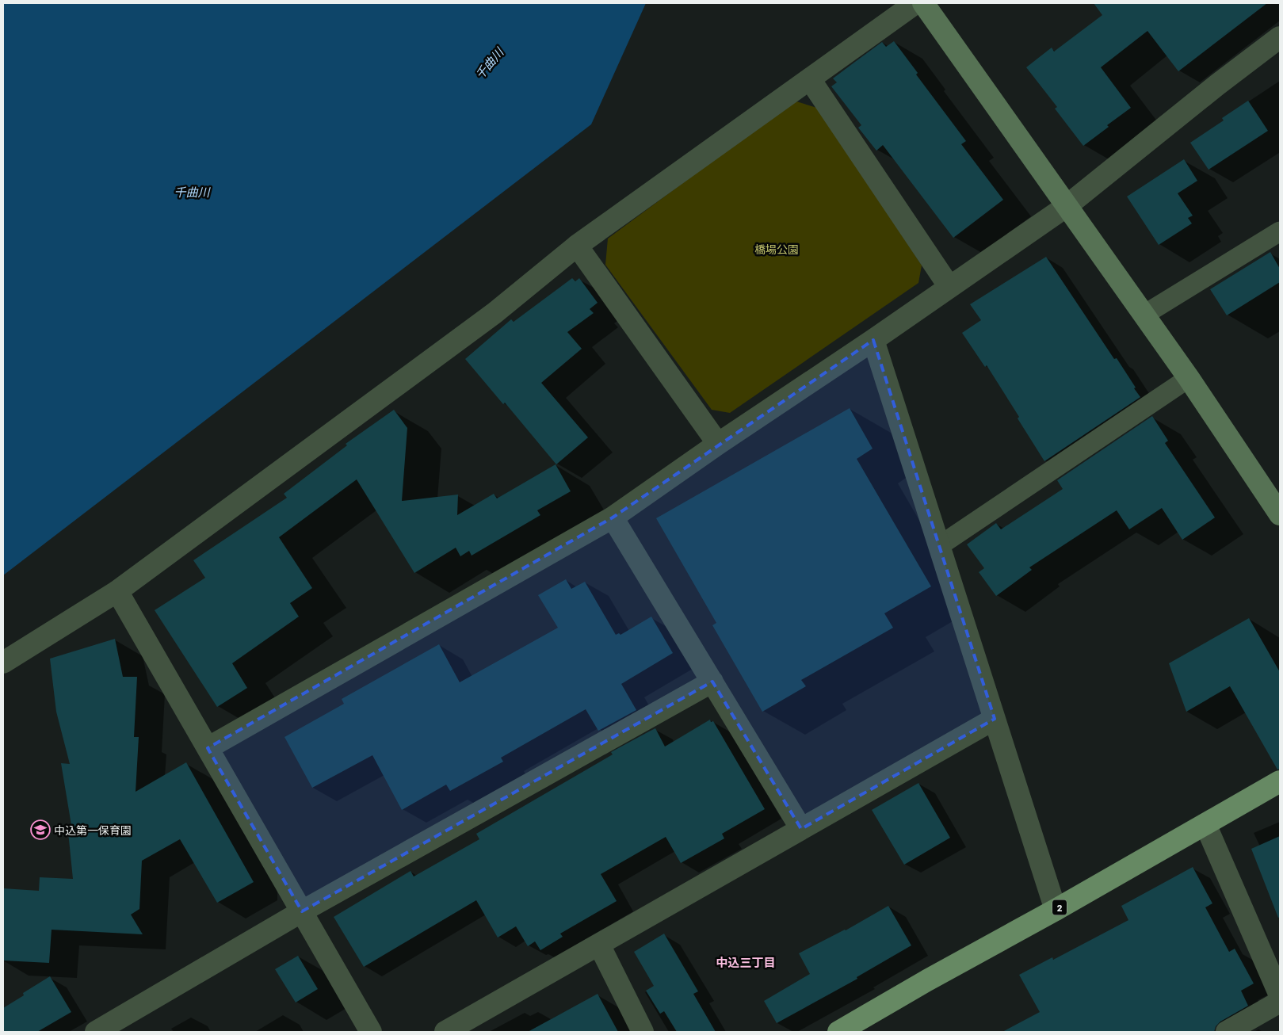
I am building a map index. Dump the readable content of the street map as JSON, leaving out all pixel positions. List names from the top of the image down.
{
  "streets": {
    "main road": ["2"]
  },
  "districts": ["中込三丁目"],
  "water": ["千曲川"],
  "parks": ["橋場公園"],
  "places": {
    "school or university": ["中込第一保育園"]
  }
}
